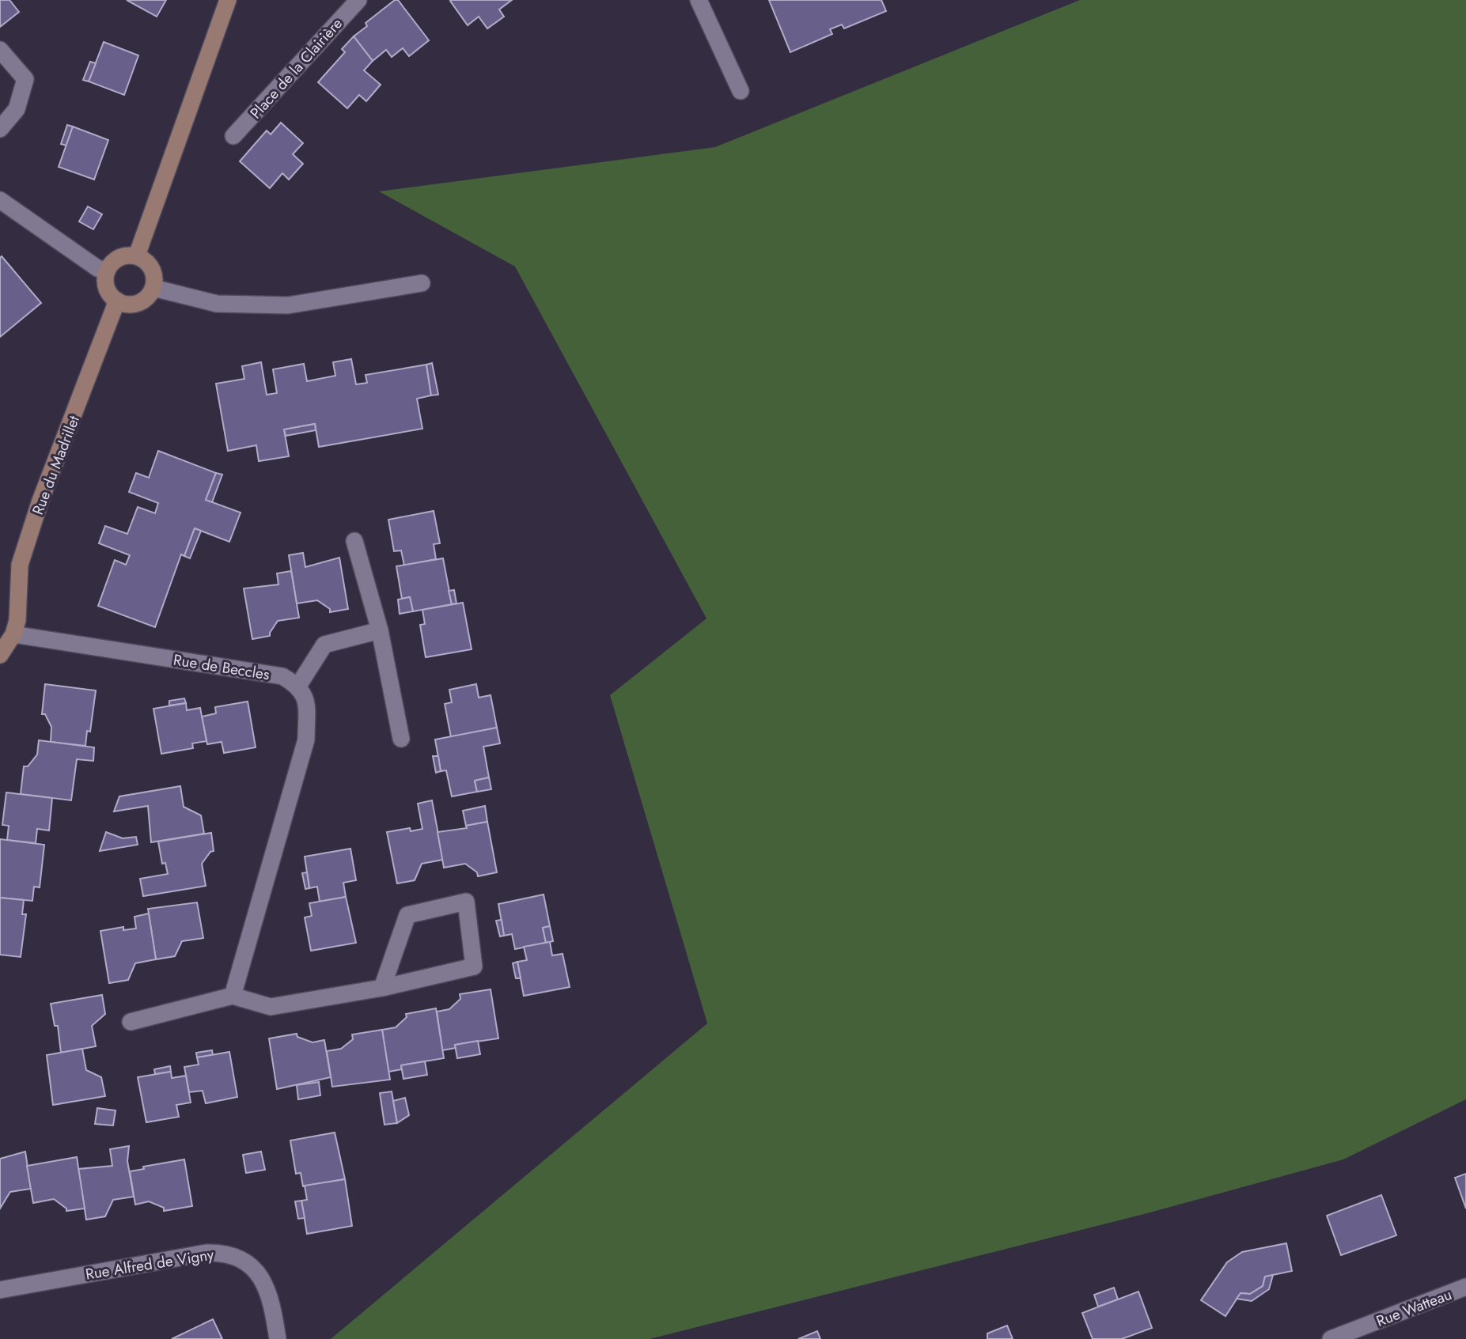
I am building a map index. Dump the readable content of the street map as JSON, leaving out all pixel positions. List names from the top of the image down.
{
  "streets": {
    "street": [
      "Place de la Clairière",
      "Rue du Madrillet",
      "Rue de Beccles",
      "Rue Alfred de Vigny",
      "Rue Watteau"
    ]
  },
  "crossings": [
    ["Rue du Madrillet", "Rue de Beccles"]
  ]
}
